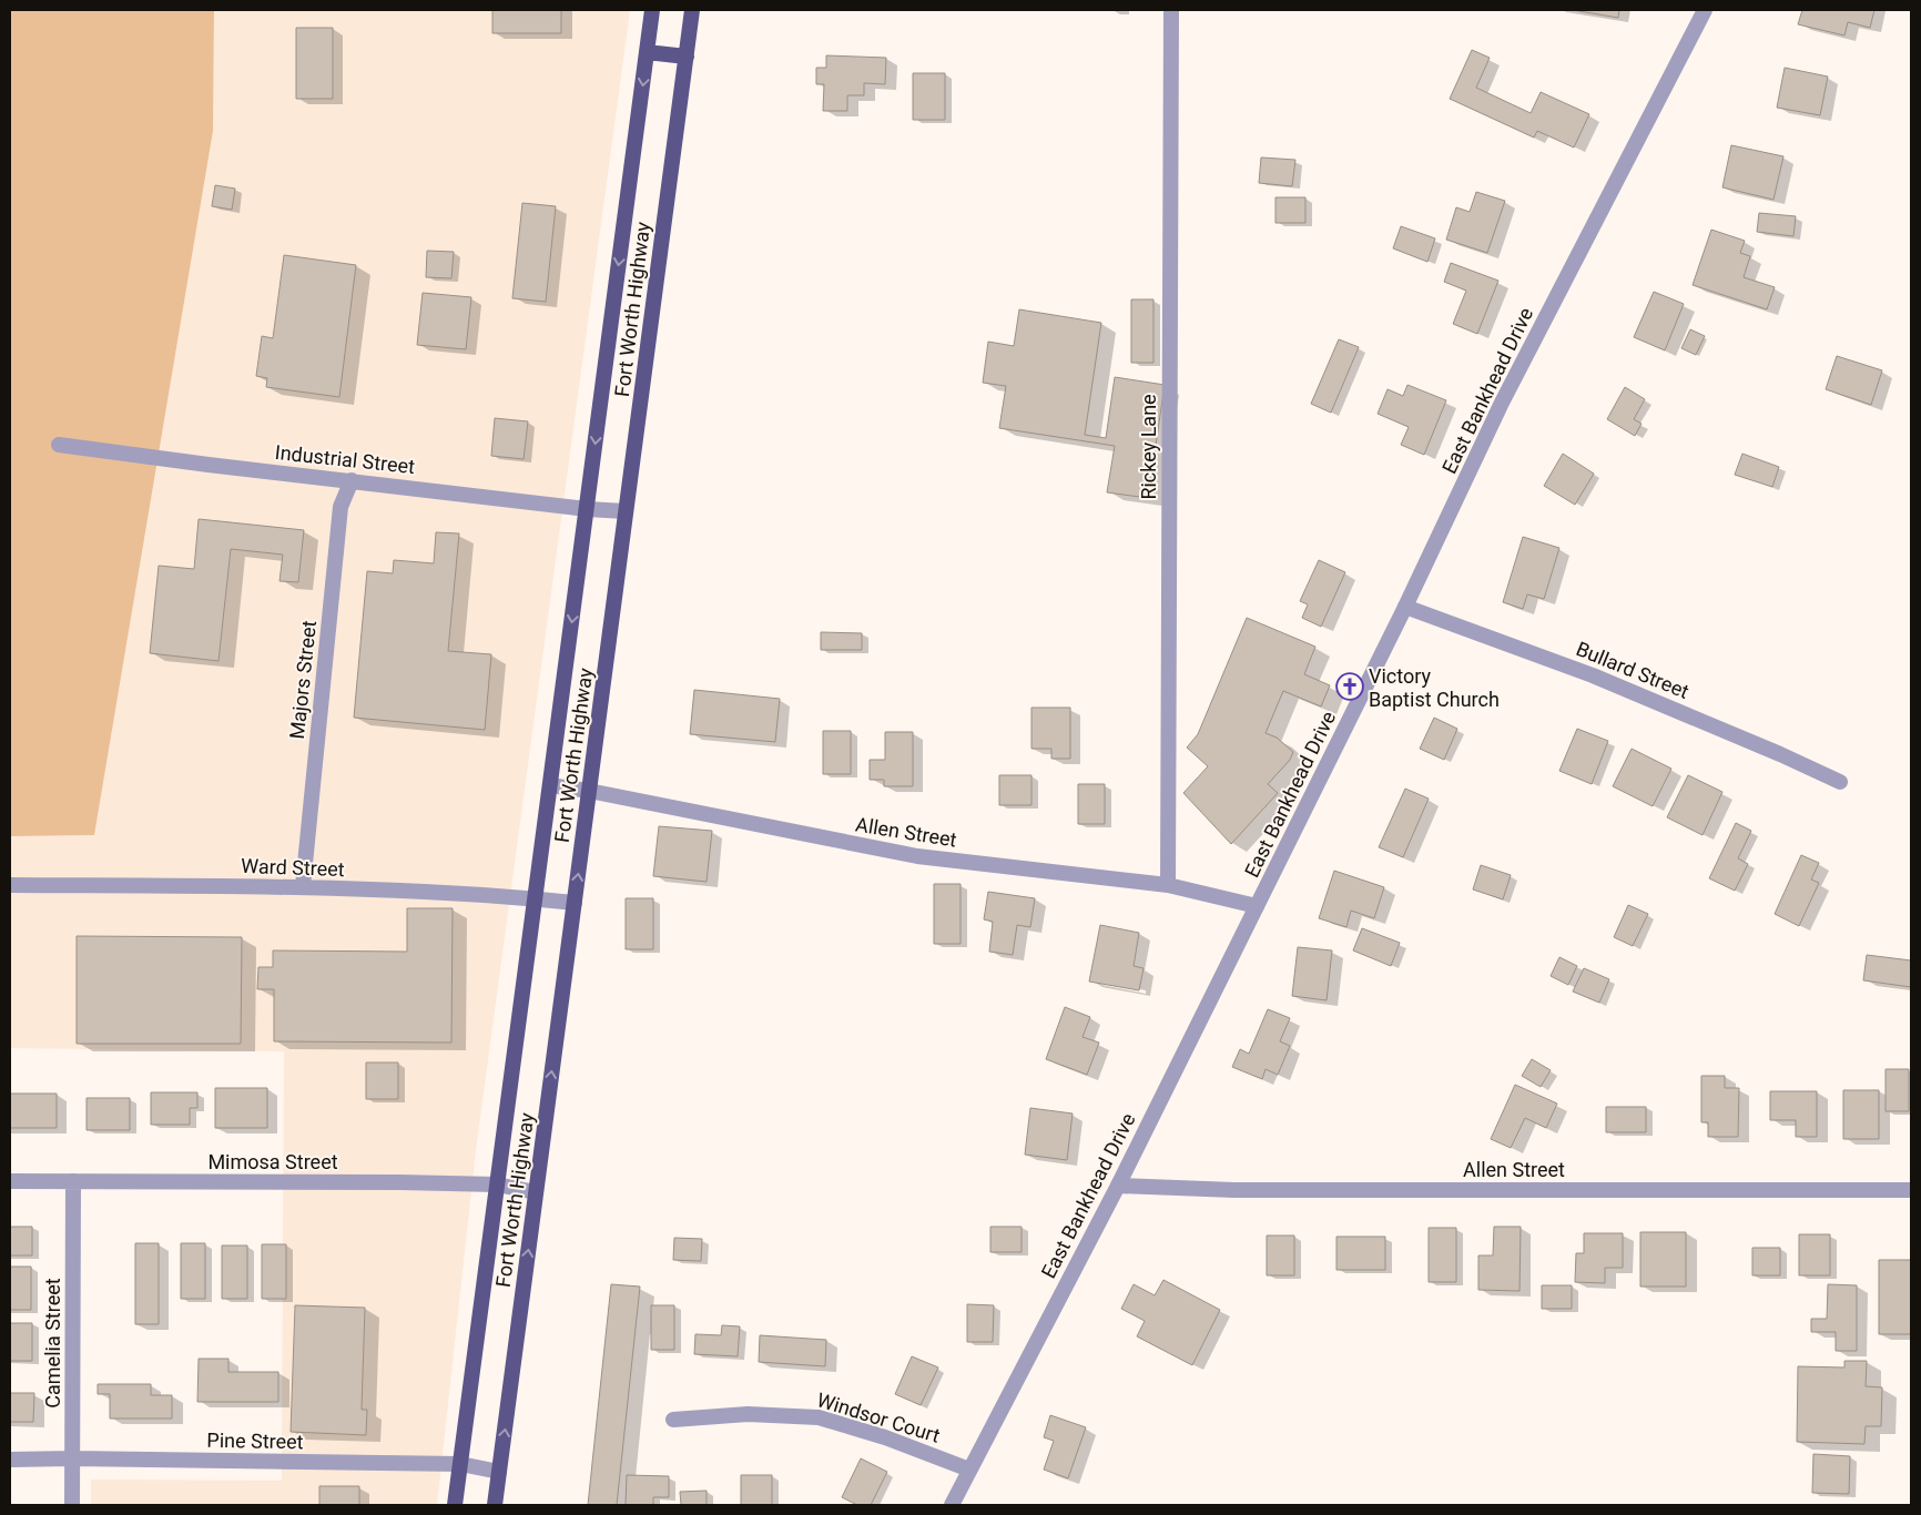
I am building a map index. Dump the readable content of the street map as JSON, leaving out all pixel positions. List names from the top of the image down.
{
  "streets": {
    "main road": ["Fort Worth Highway"],
    "street": [
      "East Bankhead Drive",
      "Rickey Lane",
      "Industrial Street",
      "Bullard Street",
      "Majors Street",
      "Allen Street",
      "Ward Street",
      "Mimosa Street",
      "Camelia Street",
      "Windsor Court",
      "Pine Street"
    ]
  },
  "crossings": [
    ["Fort Worth Highway", "Industrial Street"],
    ["Fort Worth Highway", "Allen Street"],
    ["Fort Worth Highway", "Ward Street"],
    ["Fort Worth Highway", "Mimosa Street"],
    ["Fort Worth Highway", "Pine Street"],
    ["East Bankhead Drive", "Bullard Street"],
    ["East Bankhead Drive", "Allen Street"],
    ["East Bankhead Drive", "Windsor Court"],
    ["Rickey Lane", "Allen Street"],
    ["Industrial Street", "Majors Street"],
    ["Majors Street", "Ward Street"],
    ["Mimosa Street", "Camelia Street"],
    ["Camelia Street", "Pine Street"]
  ],
  "places": {
    "church": ["Victory Baptist Church"]
  }
}
